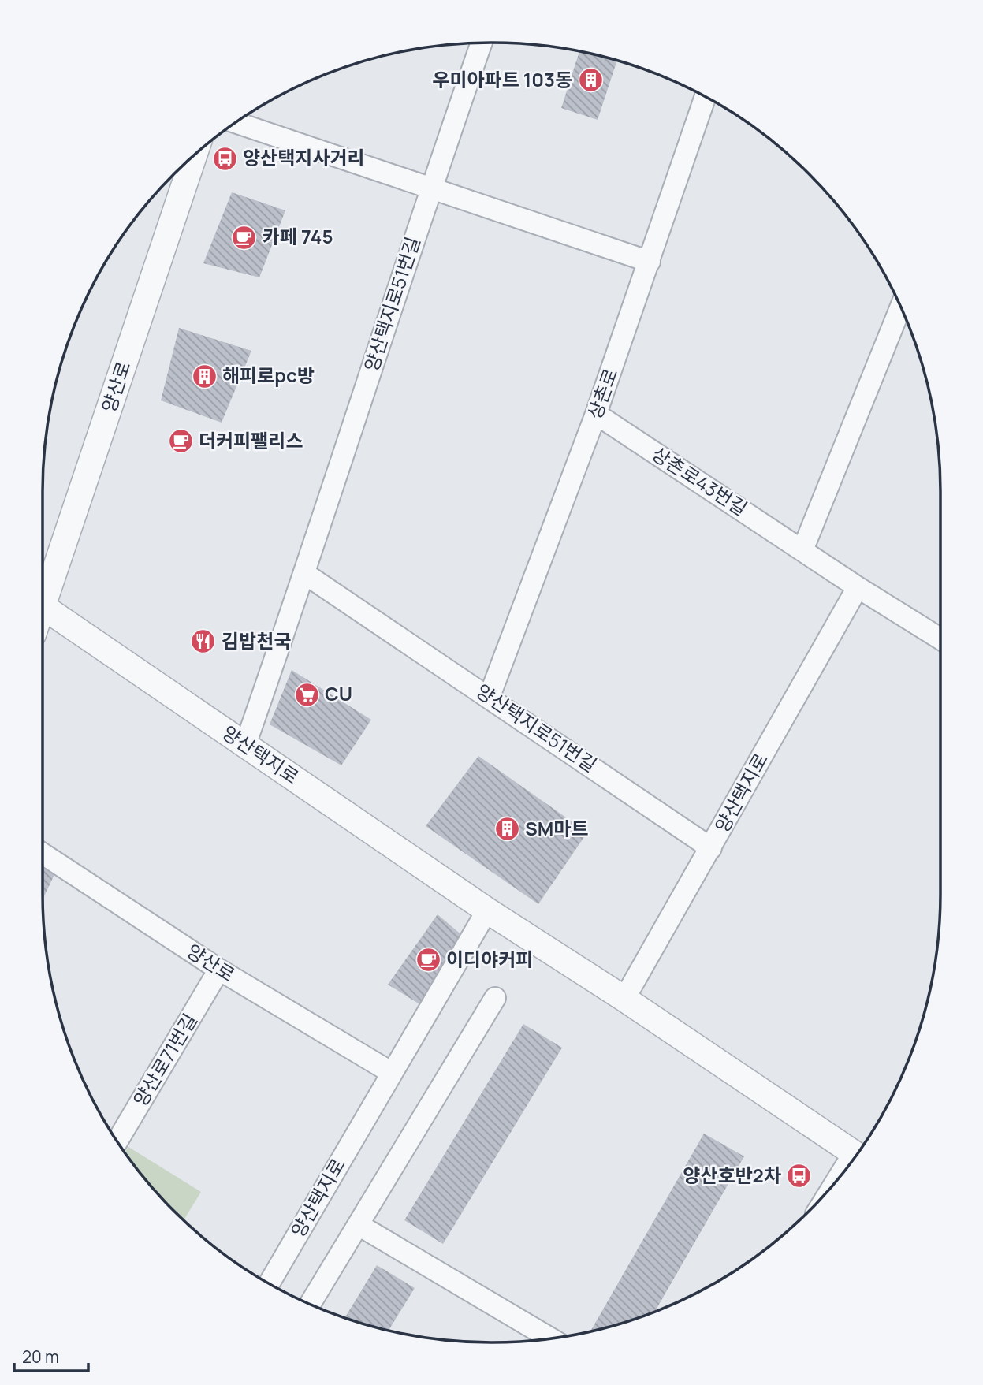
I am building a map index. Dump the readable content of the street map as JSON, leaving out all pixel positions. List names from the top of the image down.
{
  "streets": {
    "street": [
      "양산택지로51번길",
      "양산로",
      "상촌로",
      "상촌로43번길",
      "양산택지로",
      "양산로71번길"
    ]
  },
  "crossings": [
    ["양산택지로51번길", "상촌로"],
    ["양산택지로51번길", "양산택지로"],
    ["양산로", "양산택지로"],
    ["양산로", "양산로71번길"],
    ["상촌로", "상촌로43번길"],
    ["상촌로43번길", "양산택지로"]
  ],
  "places": {
    "building": ["우미아파트 103동", "해피로pc방", "SM마트"],
    "bus stop": ["양산택지사거리", "양산호반2차"],
    "cafe": ["카페 745", "더커피팰리스", "이디야커피"],
    "restaurant": ["김밥천국"],
    "supermarket": ["CU"]
  },
  "scale_bar": "20 m"
}
